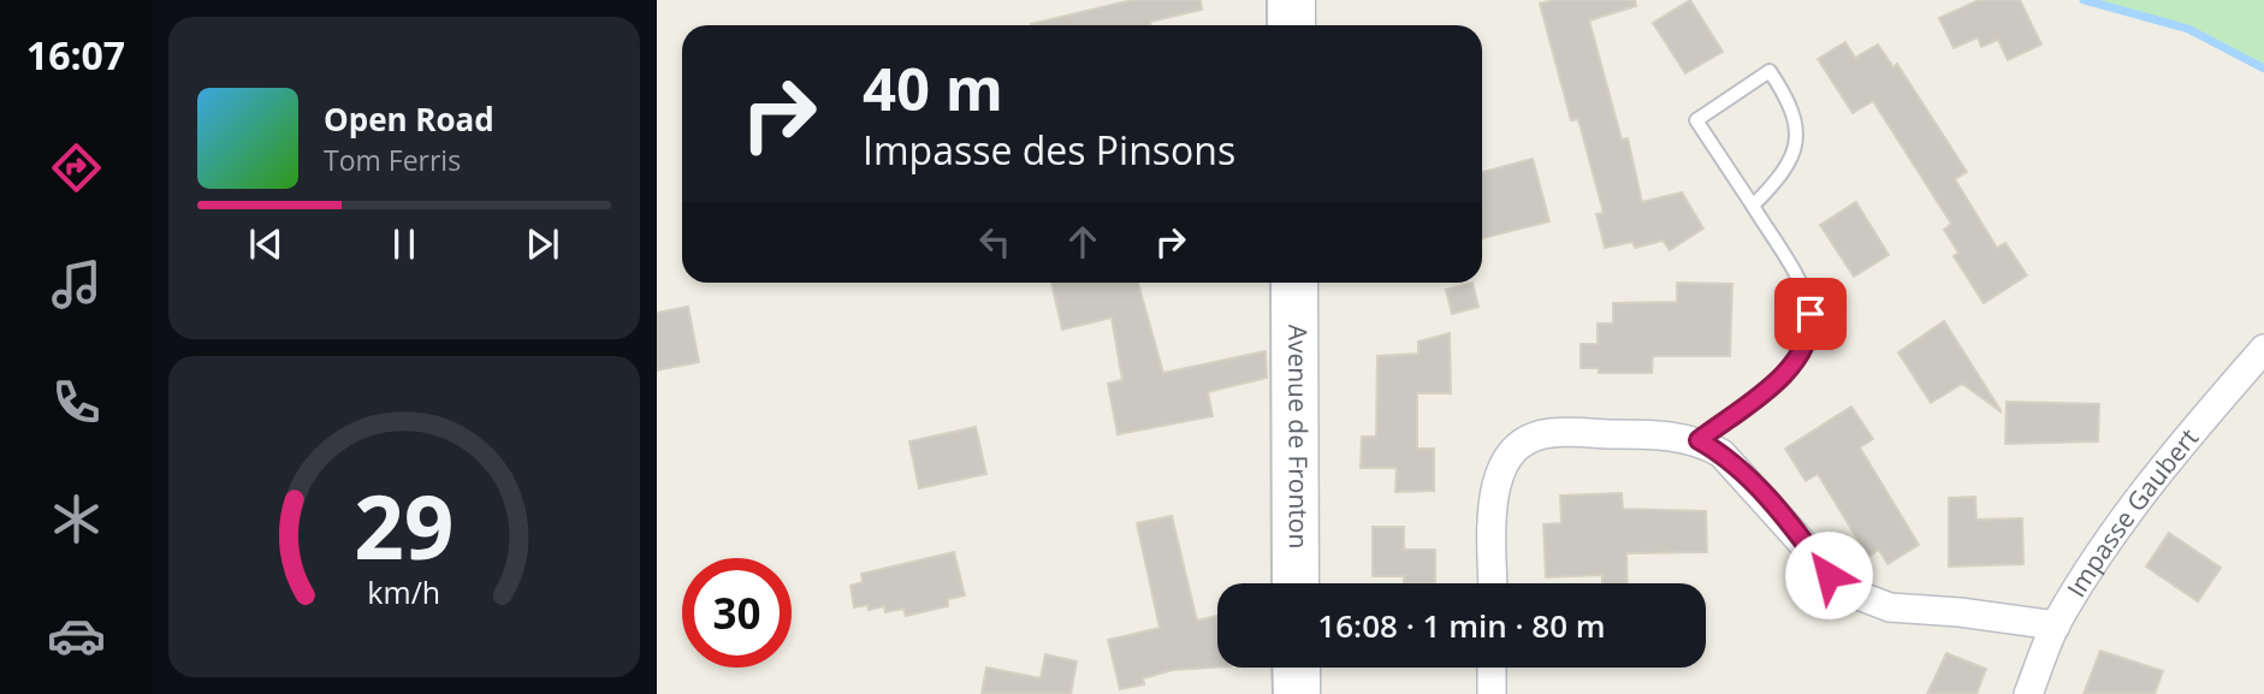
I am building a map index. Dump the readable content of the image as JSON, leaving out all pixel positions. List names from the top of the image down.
{
  "streets": {
    "main road": ["Avenue de Fronton"],
    "street": ["Impasse Gaubert"]
  },
  "page": {
    "tabs": "16:07",
    "turn": ["40 m", "Impasse des Pinsons"],
    "song": ["Open Road", "Tom Ferris"],
    "limit": "30",
    "trip": "16:08 · 1 min · 80 m",
    "gauge": ["29", "km/h"]
  }
}
